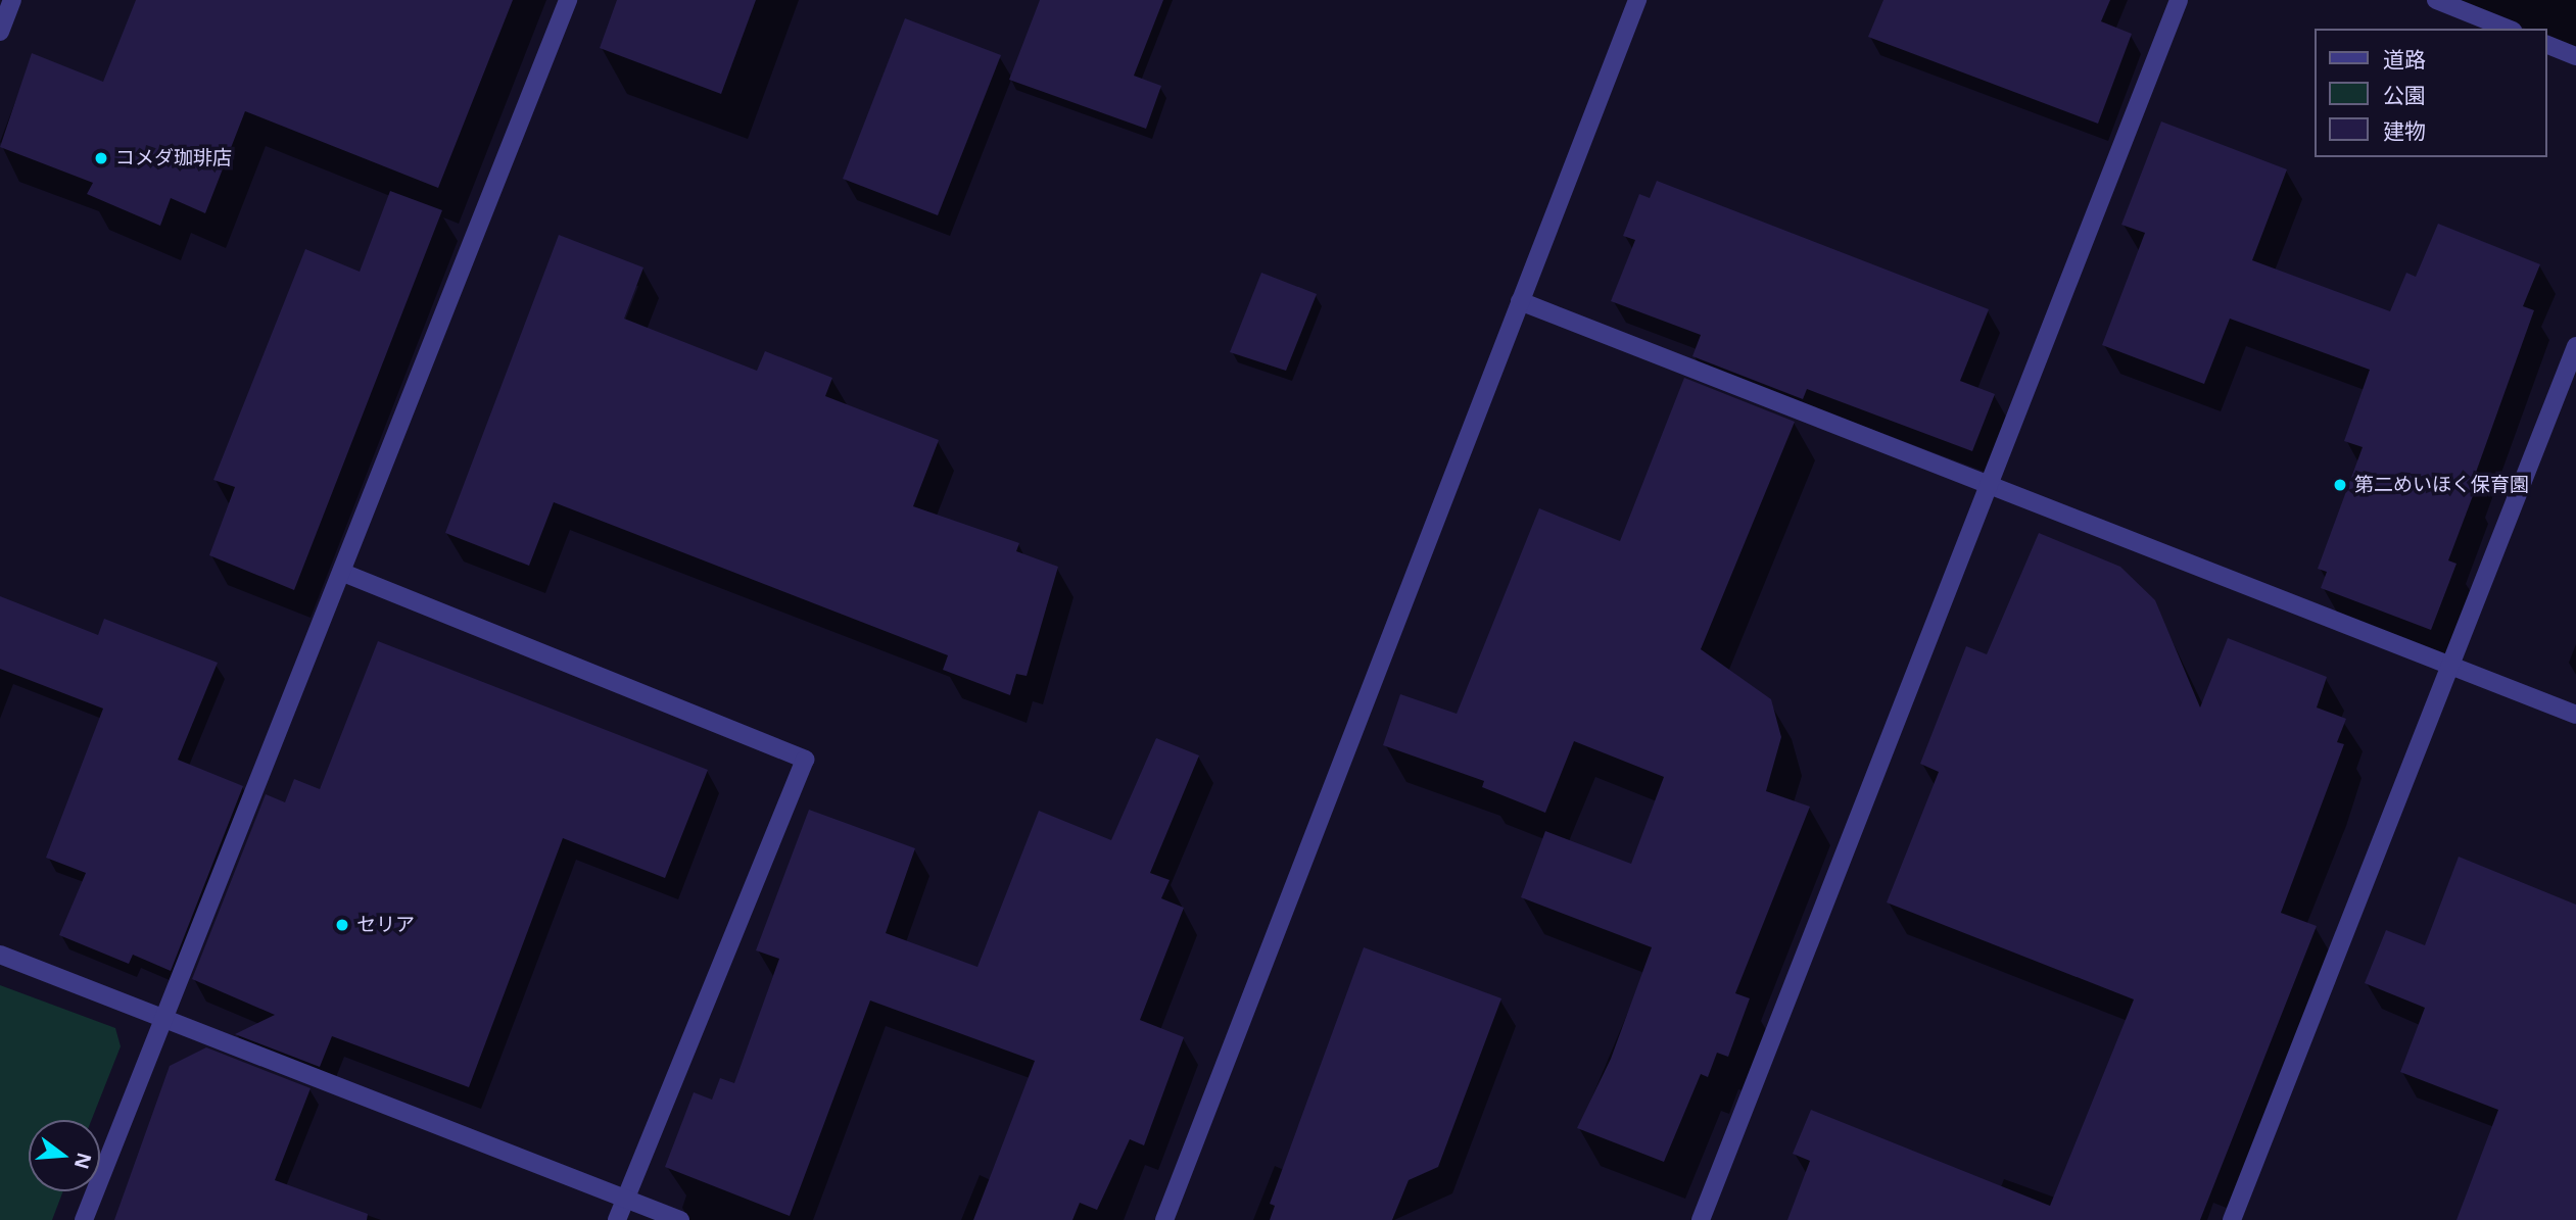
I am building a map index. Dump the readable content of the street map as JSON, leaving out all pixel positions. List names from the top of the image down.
{
  "places": ["コメダ珈琲店", "第二めいほく保育園", "セリア"],
  "legend": ["道路", "公園", "建物"],
  "north": "right"
}
